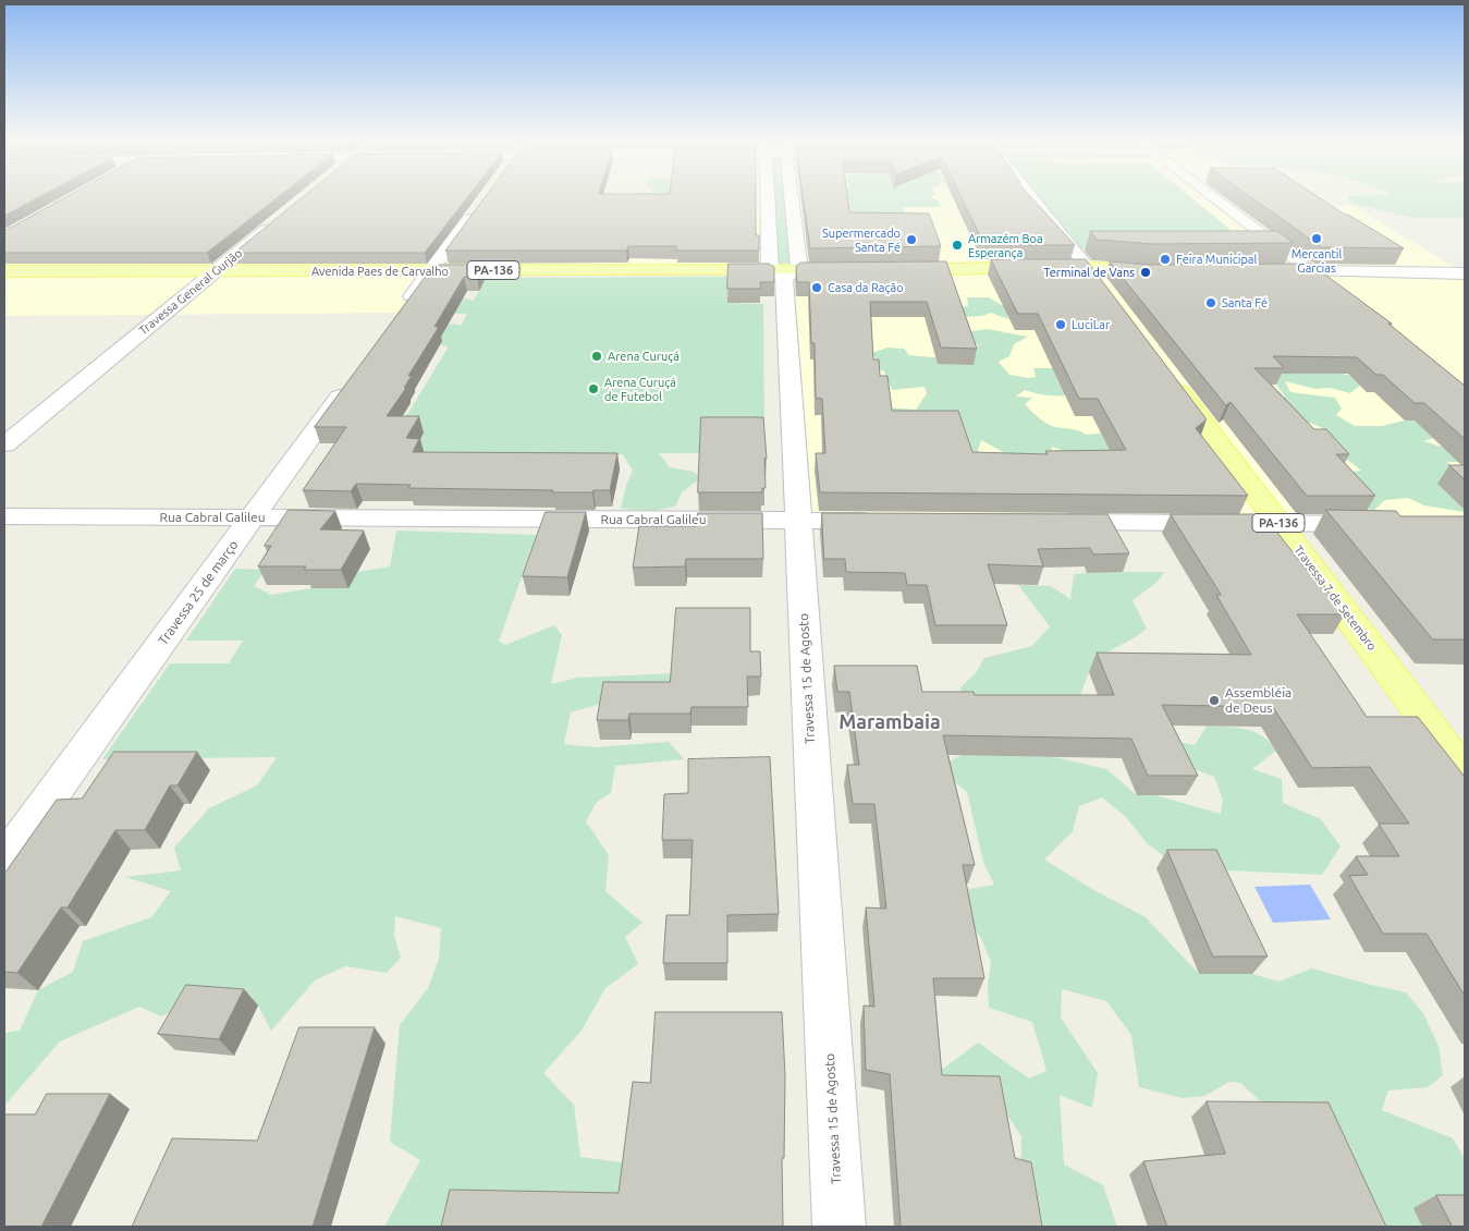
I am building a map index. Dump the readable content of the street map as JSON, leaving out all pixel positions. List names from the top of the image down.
{
  "streets": {
    "main road": ["PA-136", "Avenida Paes de Carvalho", "Travessa 7 de Setembro"],
    "street": [
      "Travessa General Gurjão",
      "Rua Cabral Galileu",
      "Travessa 25 de março",
      "Travessa 15 de Agosto"
    ]
  },
  "crossings": [
    ["Avenida Paes de Carvalho", "Travessa General Gurjão"],
    ["Avenida Paes de Carvalho", "Travessa 15 de Agosto"],
    ["Rua Cabral Galileu", "Travessa 25 de março"],
    ["Rua Cabral Galileu", "Travessa 15 de Agosto"]
  ],
  "districts": ["Marambaia"],
  "places": [
    "Mercantil Garcias",
    "Supermercado Santa Fé",
    "Armazém Boa Esperança",
    "Feira Municipal",
    "Terminal de Vans",
    "Casa da Ração",
    "Santa Fé",
    "LuciLar",
    "Arena Curuçá",
    "Arena Curuçá de Futebol",
    "Assembléia de Deus"
  ]
}
